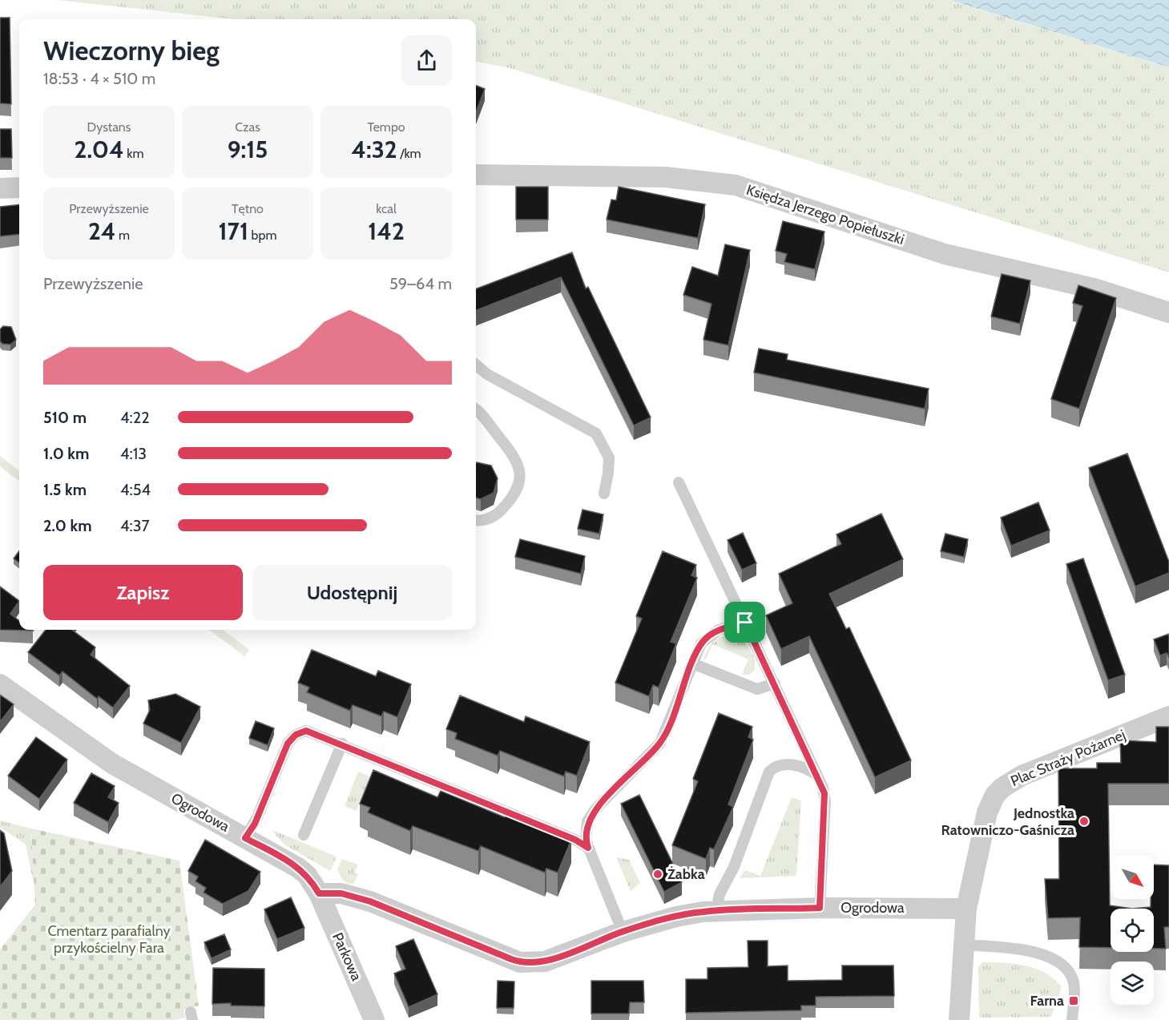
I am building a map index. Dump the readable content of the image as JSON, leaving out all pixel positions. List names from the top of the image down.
{
  "streets": {
    "street": [
      "Księdza Jerzego Popiełuszki",
      "Plac Straży Pożarnej",
      "Ogrodowa",
      "Parkowa"
    ]
  },
  "crossings": [
    ["Plac Straży Pożarnej", "Ogrodowa"],
    ["Ogrodowa", "Parkowa"]
  ],
  "parks": ["Cmentarz parafialny przykościelny Fara"],
  "places": {
    "other": ["Jednostka Ratowniczo-Gaśnicza", "Żabka"],
    "transit": ["Farna"]
  },
  "north": "bottom right",
  "page": {
    "heading": ["Wieczorny bieg", "18:53 · 4 × 510 m"],
    "stats": [
      ["Dystans", "2.04 km"],
      ["Czas", "9:15"],
      ["Tempo", "4:32 /km"],
      ["Przewyższenie", "24 m"],
      ["Tętno", "171 bpm"],
      ["kcal", "142"]
    ],
    "chart": ["Przewyższenie", "59–64 m"],
    "list": [
      {
        "name": "510 m",
        "note": "4:22"
      },
      {
        "name": "1.0 km",
        "note": "4:13"
      },
      {
        "name": "1.5 km",
        "note": "4:54"
      },
      {
        "name": "2.0 km",
        "note": "4:37"
      }
    ],
    "buttons": ["Zapisz", "Udostępnij"]
  }
}
